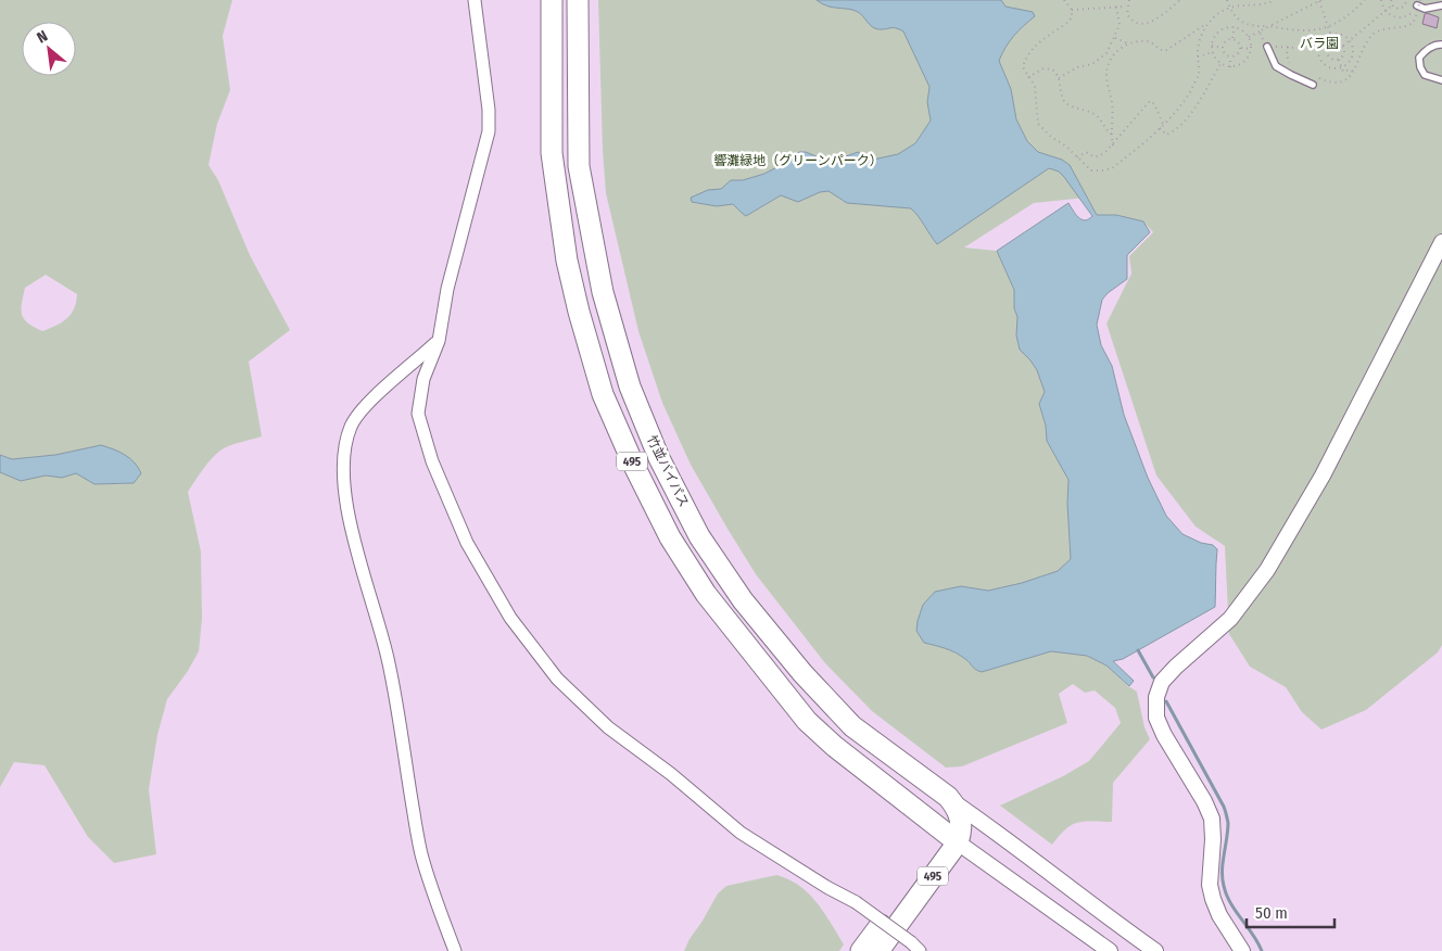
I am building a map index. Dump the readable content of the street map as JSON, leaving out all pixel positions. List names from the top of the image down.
{
  "streets": {
    "highway": ["495", "竹並バイパス"]
  },
  "crossings": [
    ["495", "竹並バイパス"]
  ],
  "parks": ["バラ園", "響灘緑地（グリーンパーク）"],
  "scale_bar": "50 m",
  "north": "top left"
}
